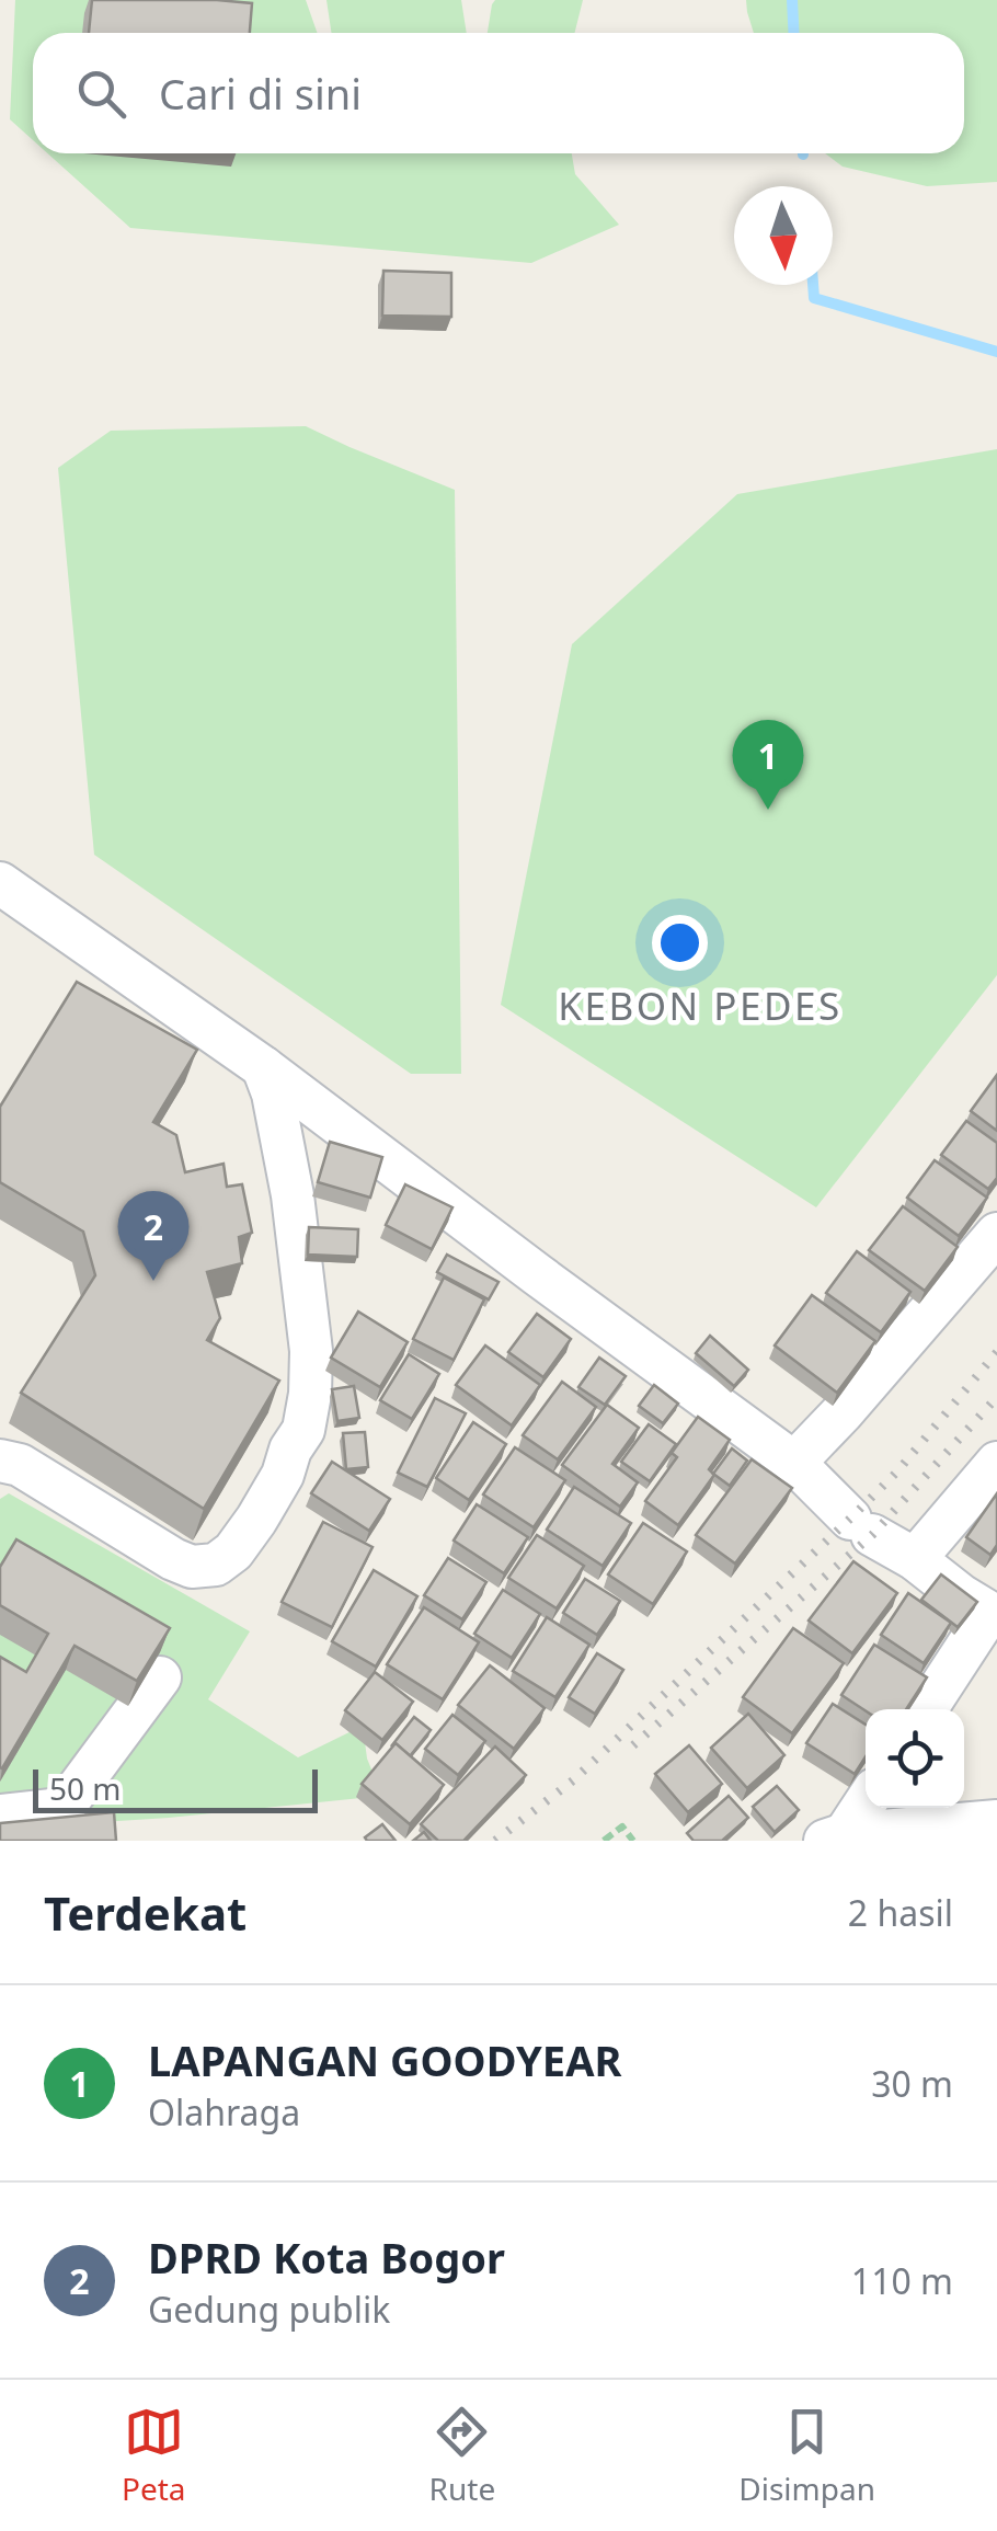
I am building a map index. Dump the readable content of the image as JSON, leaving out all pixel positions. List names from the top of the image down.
{
  "districts": ["KEBON PEDES"],
  "scale_bar": "50 m",
  "north": "bottom",
  "page": {
    "search": "Cari di sini",
    "pins": ["1", "2"],
    "scale": "50 m",
    "heading": ["Terdekat", "2 hasil"],
    "list": [
      {
        "mark": "1",
        "name": "LAPANGAN GOODYEAR",
        "note": "Olahraga",
        "value": "30 m"
      },
      {
        "mark": "2",
        "name": "DPRD Kota Bogor",
        "note": "Gedung publik",
        "value": "110 m"
      }
    ],
    "nav": ["Peta", "Rute", "Disimpan"]
  }
}
